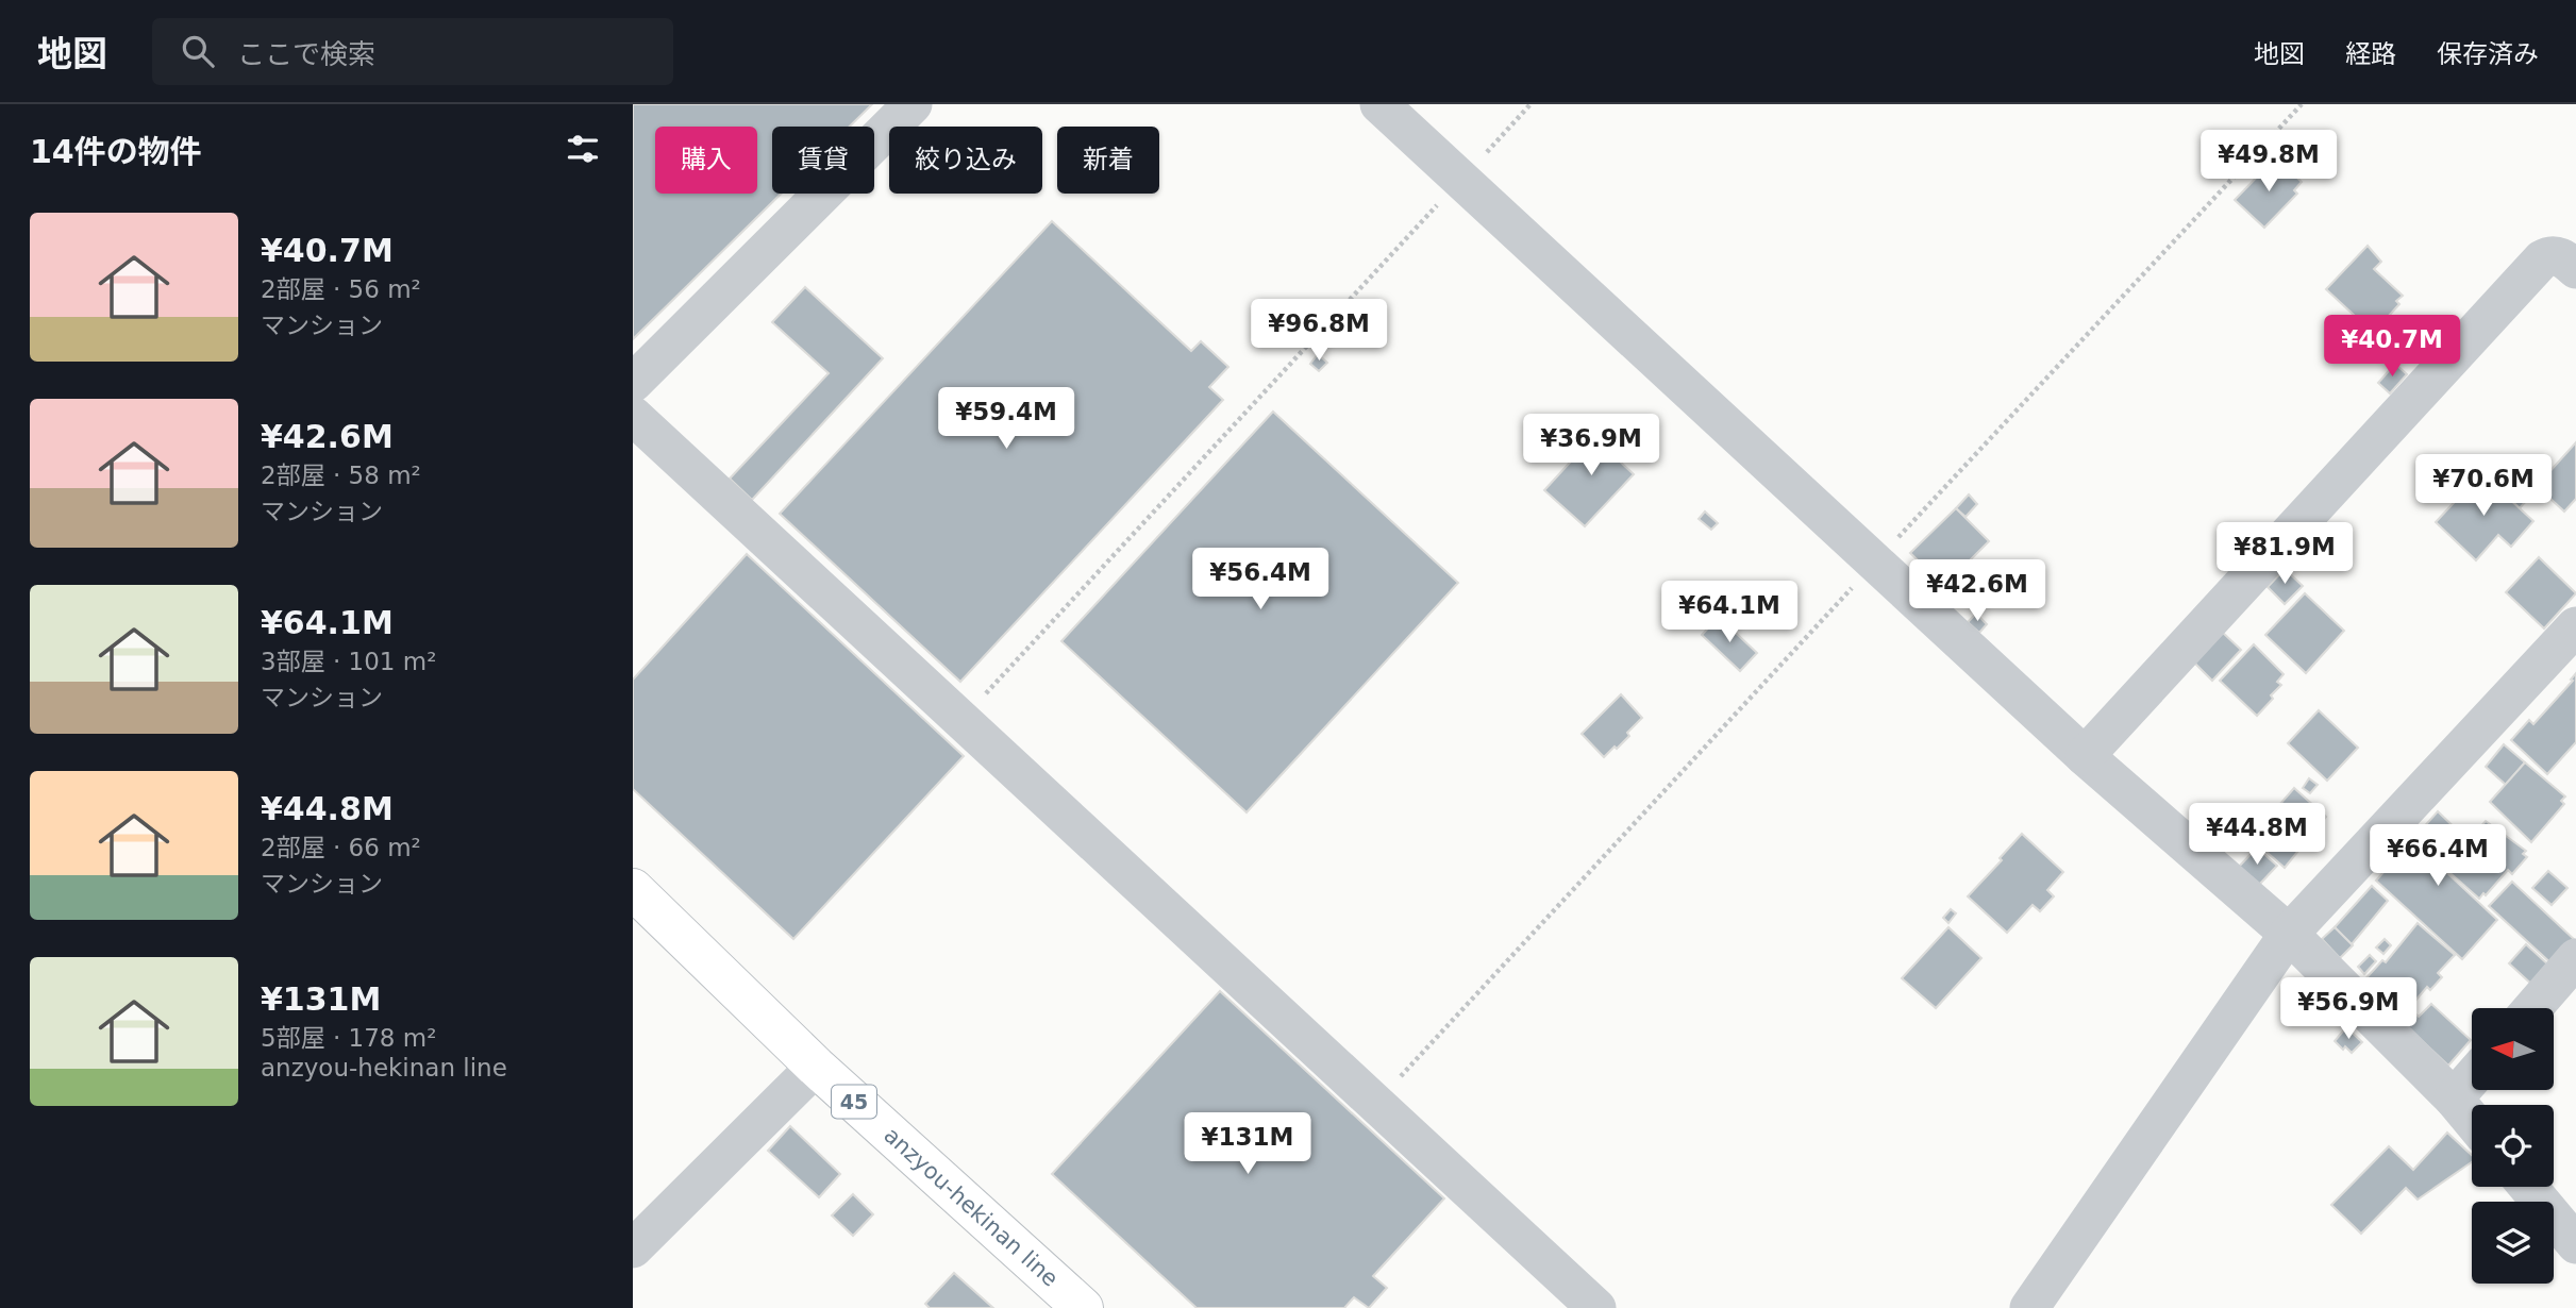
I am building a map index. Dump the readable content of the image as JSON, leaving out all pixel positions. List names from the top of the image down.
{
  "streets": {
    "main road": ["45", "anzyou-hekinan line"]
  },
  "north": "left",
  "page": {
    "header": "地図",
    "search": "ここで検索",
    "nav": ["地図", "経路", "保存済み"],
    "heading": "14件の物件",
    "chip": [
      "購入",
      "賃貸",
      "絞り込み",
      "新着"
    ],
    "price": [
      "¥49.8M",
      "¥96.8M",
      "¥40.7M",
      "¥59.4M",
      "¥36.9M",
      "¥70.6M",
      "¥81.9M",
      "¥56.4M",
      "¥42.6M",
      "¥64.1M",
      "¥44.8M",
      "¥66.4M",
      "¥56.9M",
      "¥131M"
    ],
    "list": [
      {
        "name": "¥40.7M",
        "note": "2部屋 · 56 m² · マンション"
      },
      {
        "name": "¥42.6M",
        "note": "2部屋 · 58 m² · マンション"
      },
      {
        "name": "¥64.1M",
        "note": "3部屋 · 101 m² · マンション"
      },
      {
        "name": "¥44.8M",
        "note": "2部屋 · 66 m² · マンション"
      },
      {
        "name": "¥131M",
        "note": "5部屋 · 178 m² · anzyou-hekinan line"
      }
    ]
  }
}
